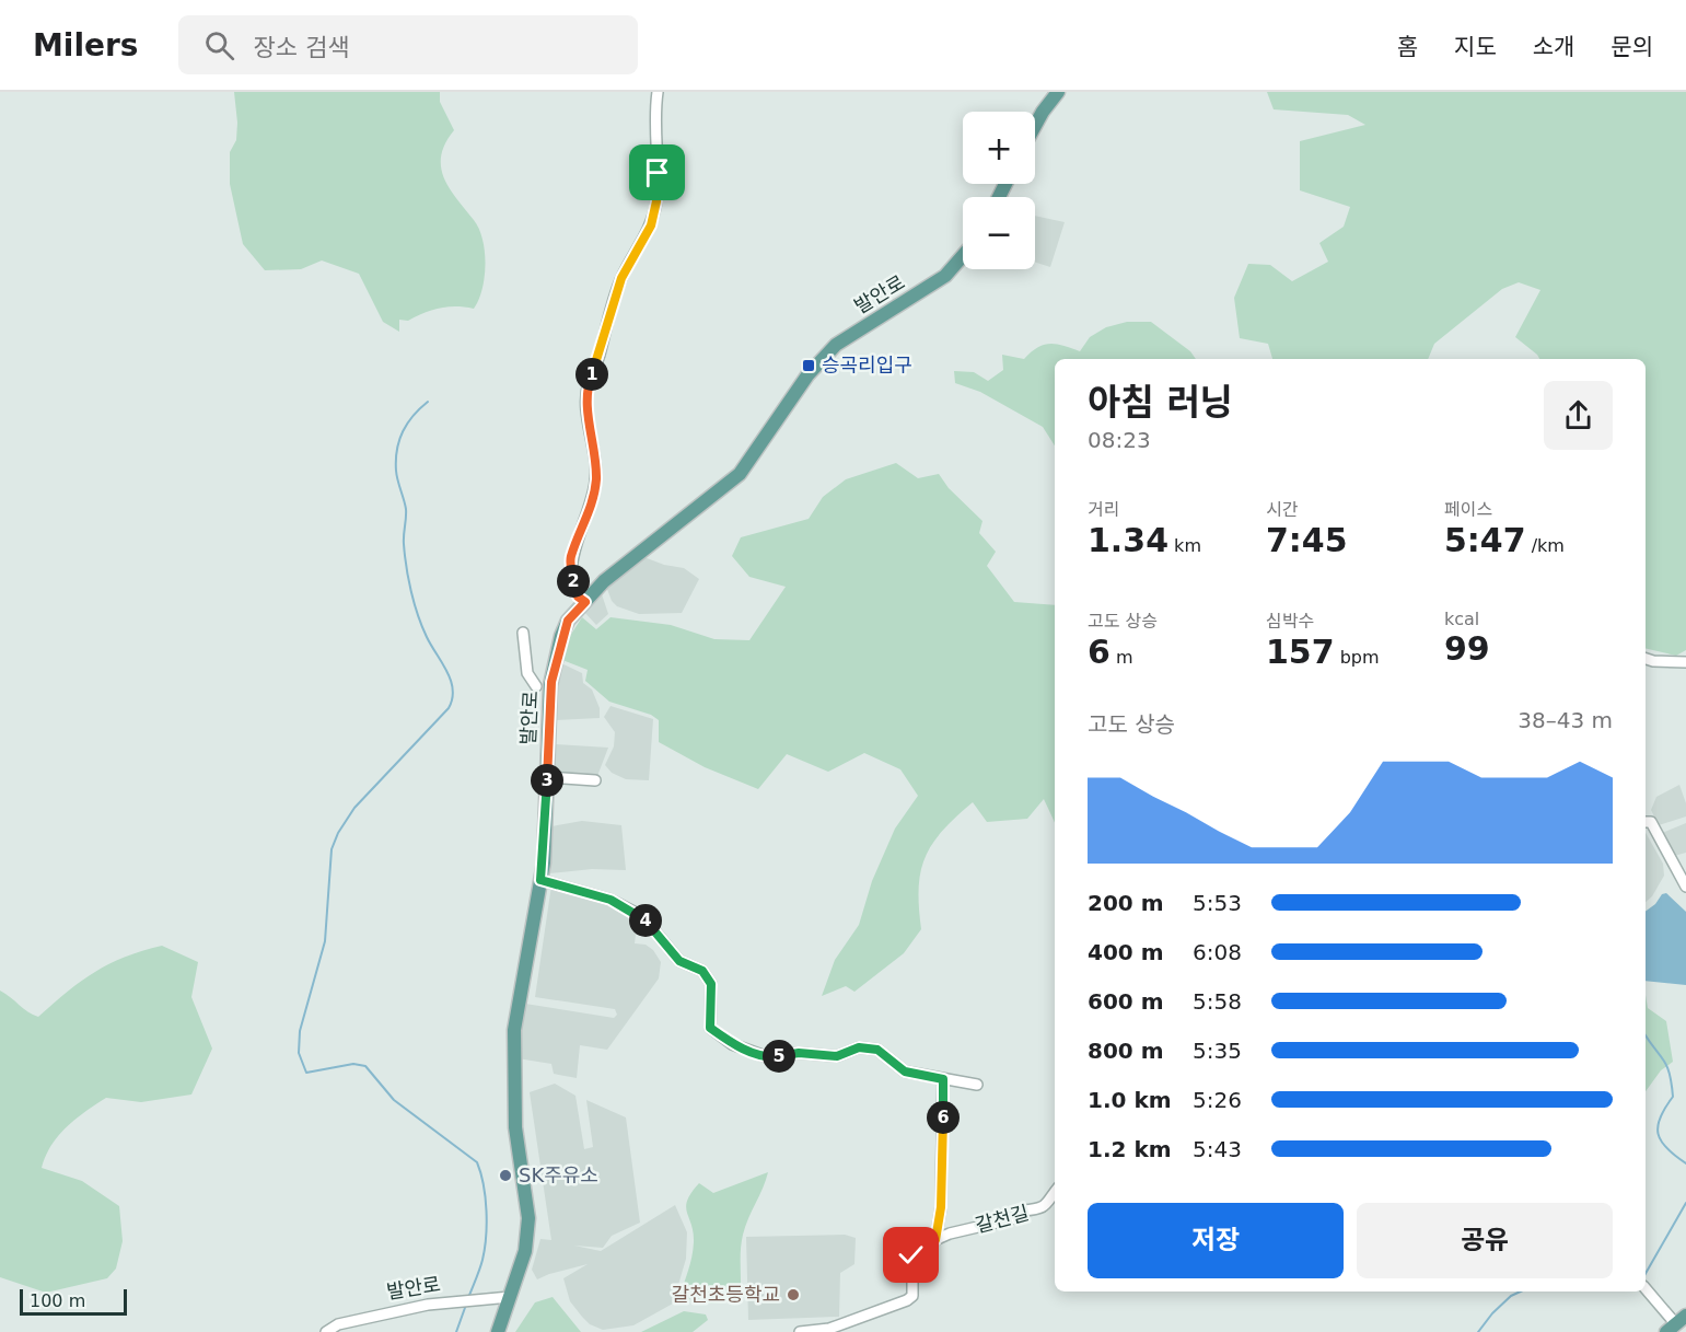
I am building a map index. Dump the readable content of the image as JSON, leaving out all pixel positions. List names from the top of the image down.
{
  "streets": {
    "main road": ["발안로"],
    "street": ["갈천길"]
  },
  "places": {
    "transit": ["승곡리입구"],
    "other": ["SK주유소", "갈천초등학교"]
  },
  "scale_bar": "100 m",
  "page": {
    "header": "Milers",
    "search": "장소 검색",
    "nav": [
      "홈",
      "지도",
      "소개",
      "문의"
    ],
    "map_buttons": ["+", "−"],
    "pins": [
      "1",
      "2",
      "3",
      "4",
      "5",
      "6"
    ],
    "heading": ["아침 러닝", "08:23"],
    "stats": [
      ["거리", "1.34 km"],
      ["시간", "7:45"],
      ["페이스", "5:47 /km"],
      ["고도 상승", "6 m"],
      ["심박수", "157 bpm"],
      ["kcal", "99"]
    ],
    "chart": ["고도 상승", "38–43 m"],
    "list": [
      {
        "name": "200 m",
        "note": "5:53"
      },
      {
        "name": "400 m",
        "note": "6:08"
      },
      {
        "name": "600 m",
        "note": "5:58"
      },
      {
        "name": "800 m",
        "note": "5:35"
      },
      {
        "name": "1.0 km",
        "note": "5:26"
      },
      {
        "name": "1.2 km",
        "note": "5:43"
      }
    ],
    "buttons": ["저장", "공유"],
    "scale": "100 m"
  }
}
